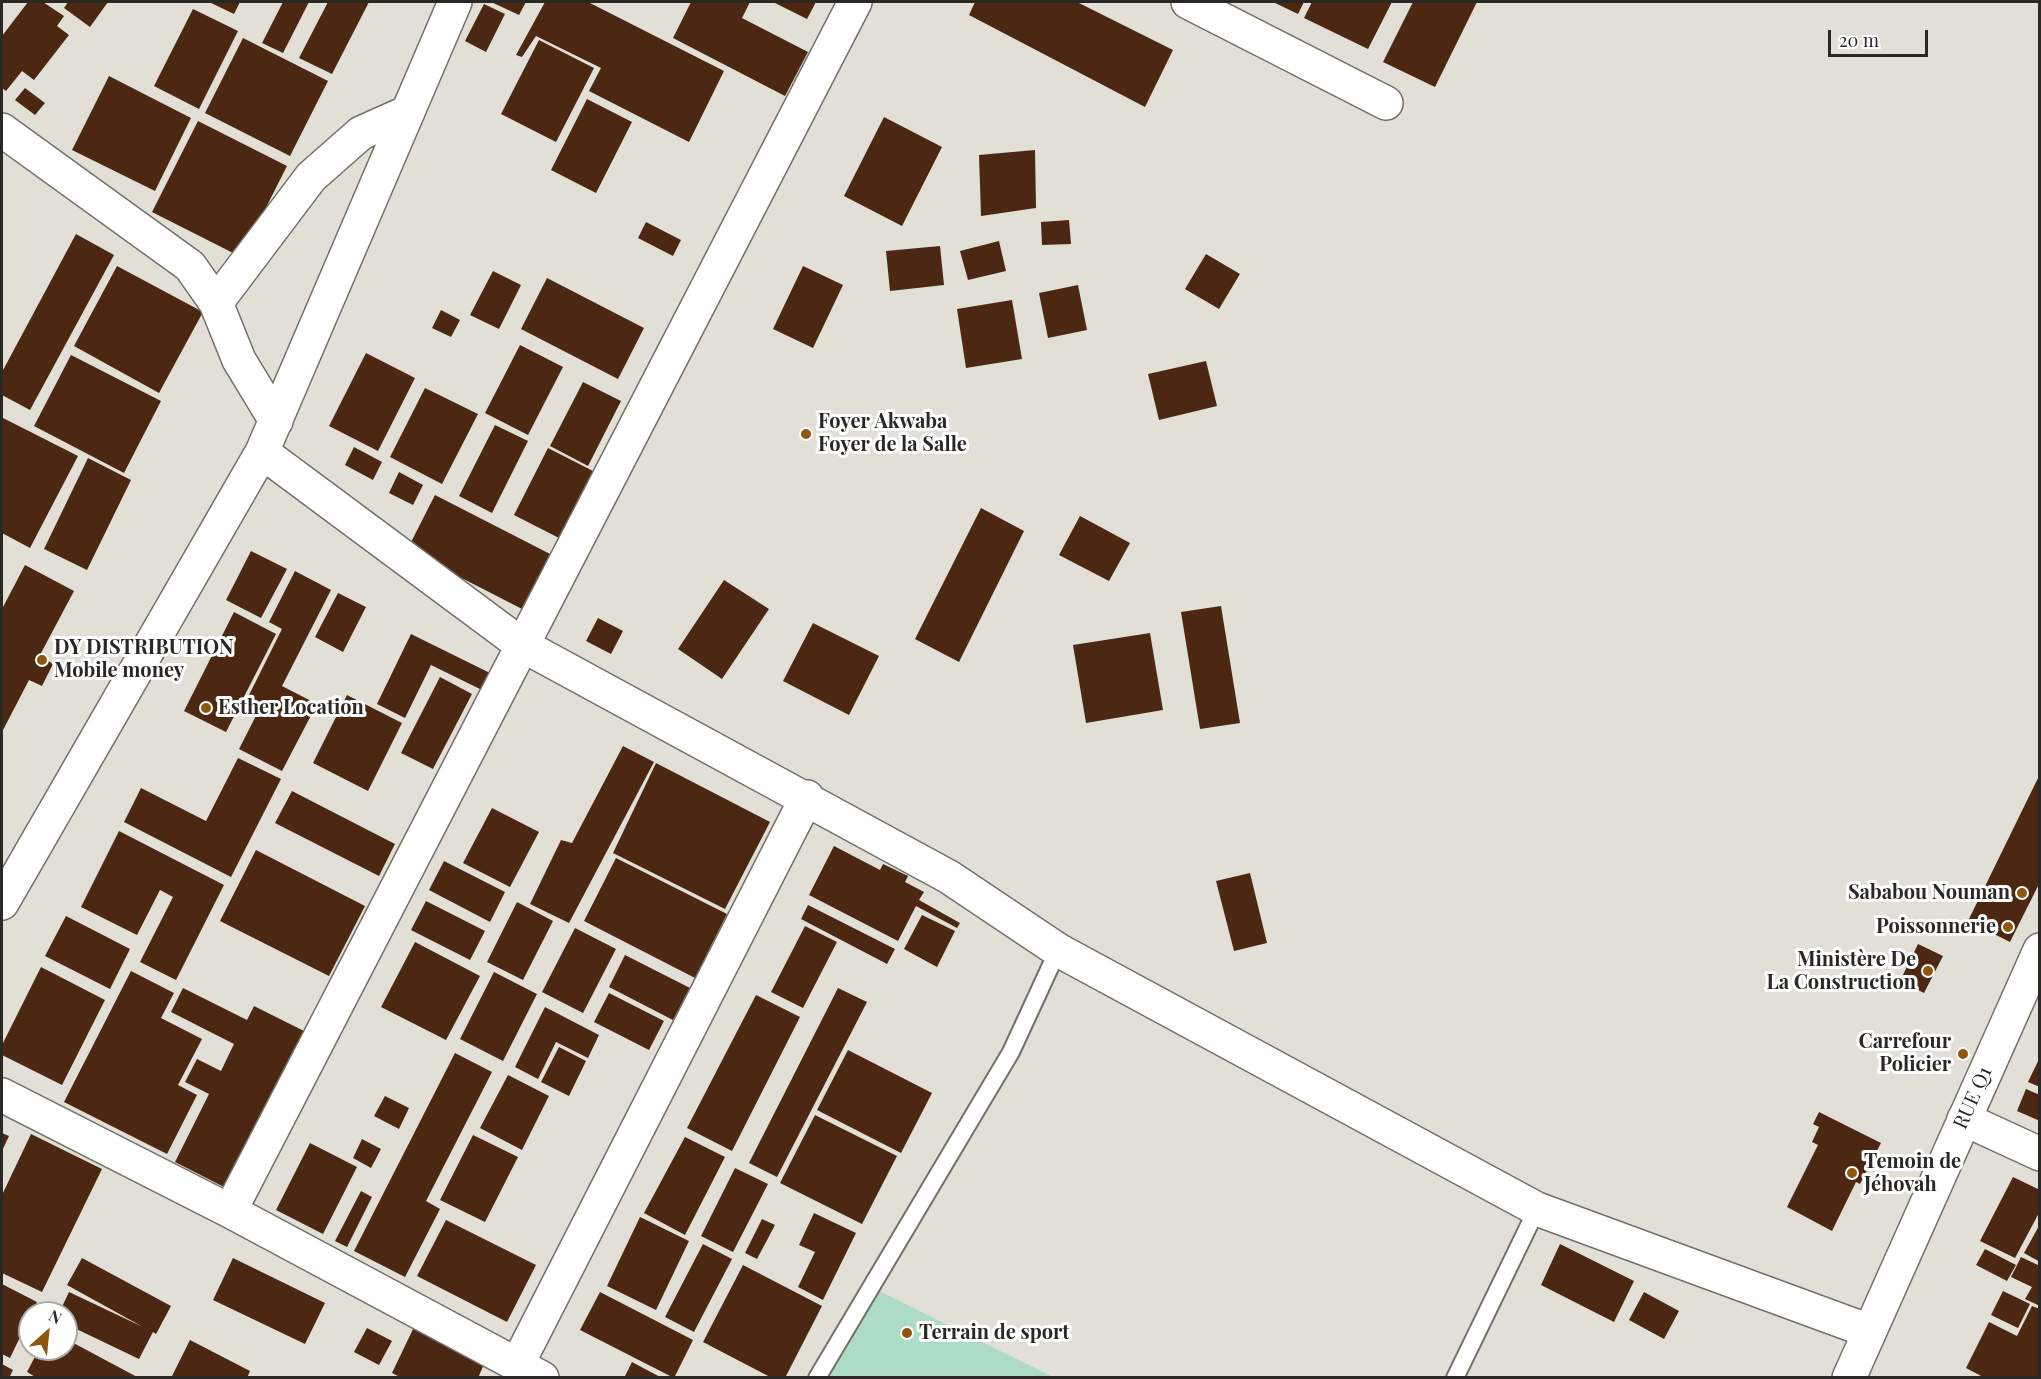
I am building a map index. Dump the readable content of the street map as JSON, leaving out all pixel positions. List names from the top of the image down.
{
  "streets": {
    "street": ["RUE Q1"]
  },
  "places": [
    "Foyer Akwaba Foyer de la Salle",
    "DY DISTRIBUTION Mobile money",
    "Esther Location",
    "Sababou Nouman",
    "Poissonnerie",
    "Ministère De La Construction",
    "Carrefour Policier",
    "Temoin de Jéhovah",
    "Terrain de sport"
  ],
  "scale_bar": "20 m",
  "north": "top right"
}
